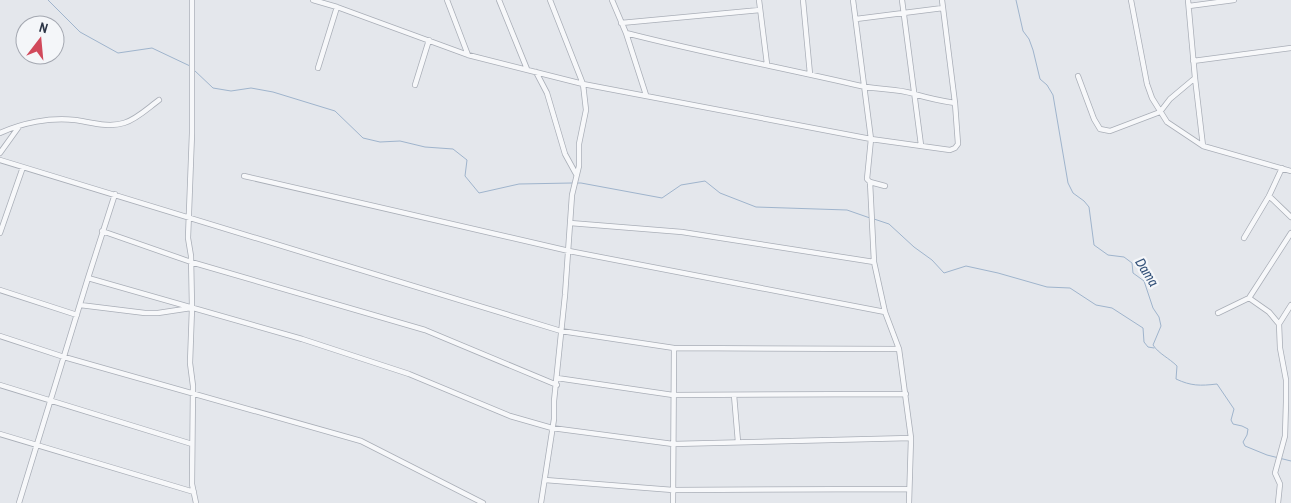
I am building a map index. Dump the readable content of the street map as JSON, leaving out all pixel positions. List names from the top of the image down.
{
  "water": ["Dama"],
  "north": "top"
}
